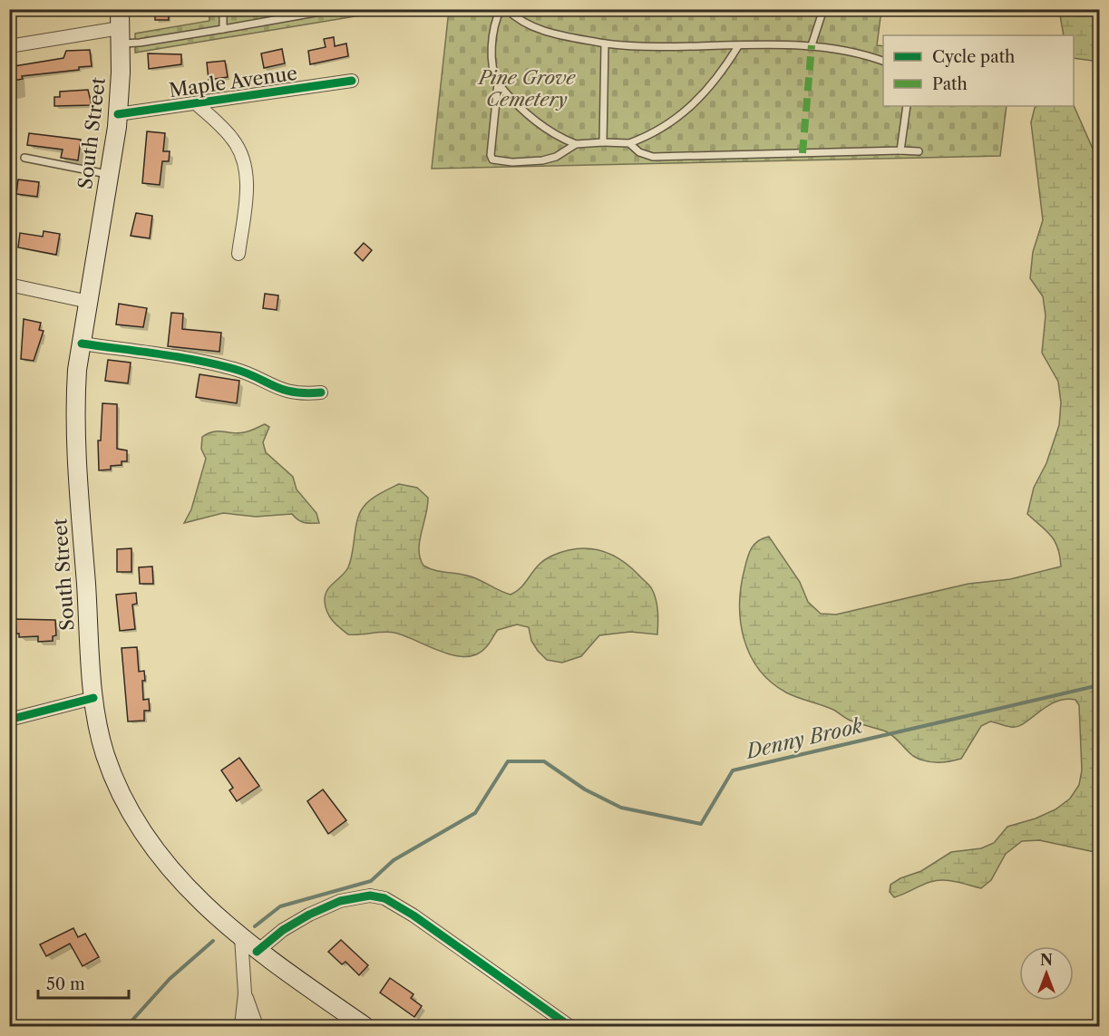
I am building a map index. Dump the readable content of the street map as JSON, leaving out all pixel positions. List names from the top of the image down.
{
  "streets": {
    "main road": ["South Street"],
    "street": ["Maple Avenue"]
  },
  "crossings": [
    ["Maple Avenue", "South Street"]
  ],
  "water": ["Denny Brook"],
  "parks": ["Pine Grove Cemetery"],
  "legend": ["Cycle path", "Path"],
  "scale_bar": "50 m",
  "north": "top"
}
